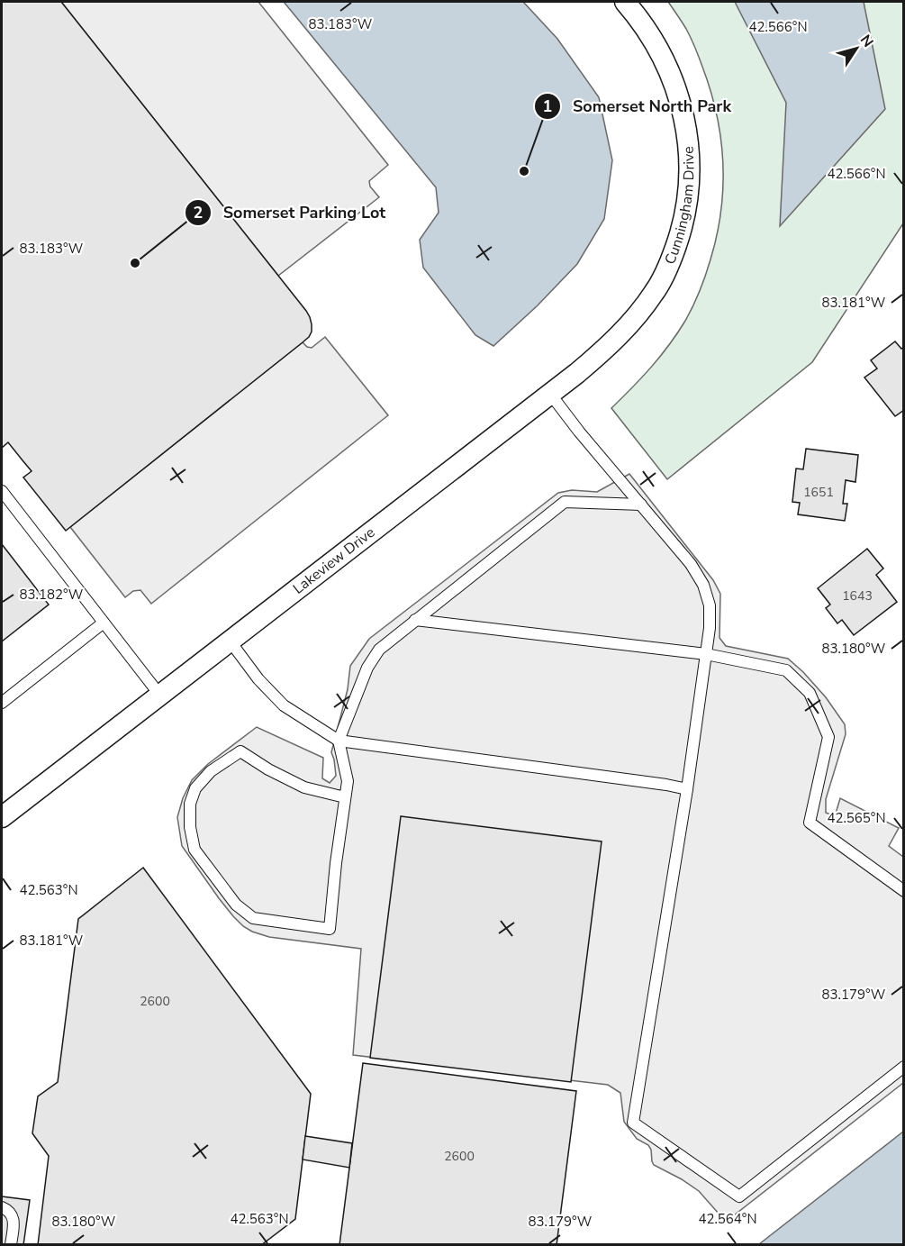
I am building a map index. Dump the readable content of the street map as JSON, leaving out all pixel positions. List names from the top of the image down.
{
  "streets": {
    "street": ["Cunningham Drive", "Lakeview Drive"]
  },
  "crossings": [
    ["Cunningham Drive", "Lakeview Drive"]
  ],
  "places": ["Somerset North Park", "Somerset Parking Lot"],
  "house_numbers": [
    "1651",
    "1643",
    "2600",
    "2600"
  ],
  "north": "top right",
  "coordinates": [
    "83.183°W",
    "42.566°N",
    "83.181°W",
    "83.182°W",
    "83.180°W",
    "42.565°N",
    "42.563°N",
    "83.179°W",
    "42.564°N"
  ]
}
